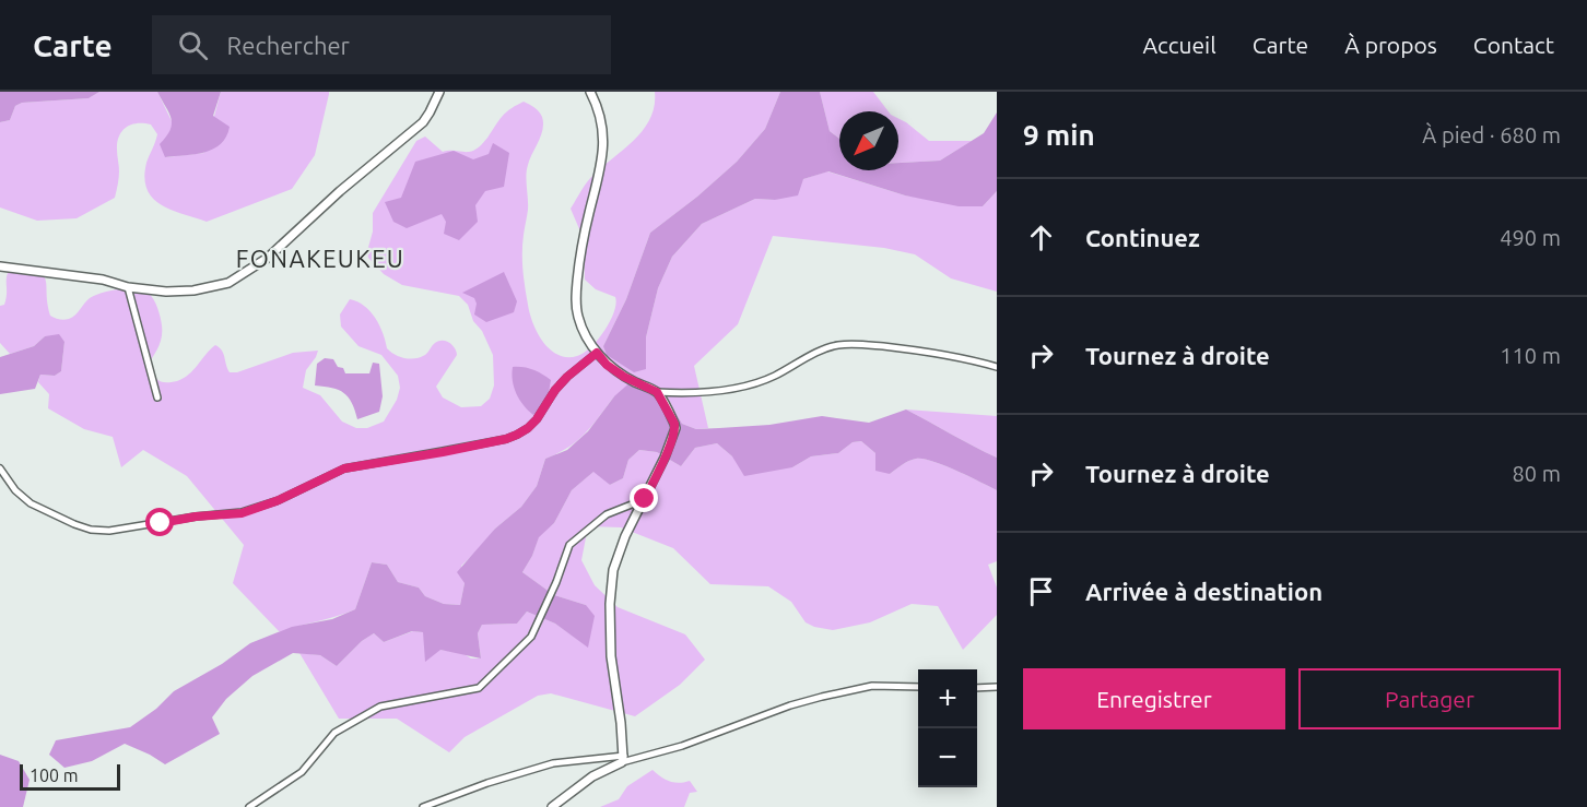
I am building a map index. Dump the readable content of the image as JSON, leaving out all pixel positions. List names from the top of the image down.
{
  "districts": ["FONAKEUKEU"],
  "scale_bar": "100 m",
  "north": "bottom left",
  "page": {
    "header": "Carte",
    "search": "Rechercher",
    "nav": [
      "Accueil",
      "Carte",
      "À propos",
      "Contact"
    ],
    "heading": ["9 min", "À pied · 680 m"],
    "list": [
      ["Continuez", "490 m"],
      ["Tournez à droite", "110 m"],
      ["Tournez à droite", "80 m"],
      "Arrivée à destination"
    ],
    "buttons": ["Enregistrer", "Partager"],
    "map_buttons": ["+", "−"],
    "scale": "100 m"
  }
}
